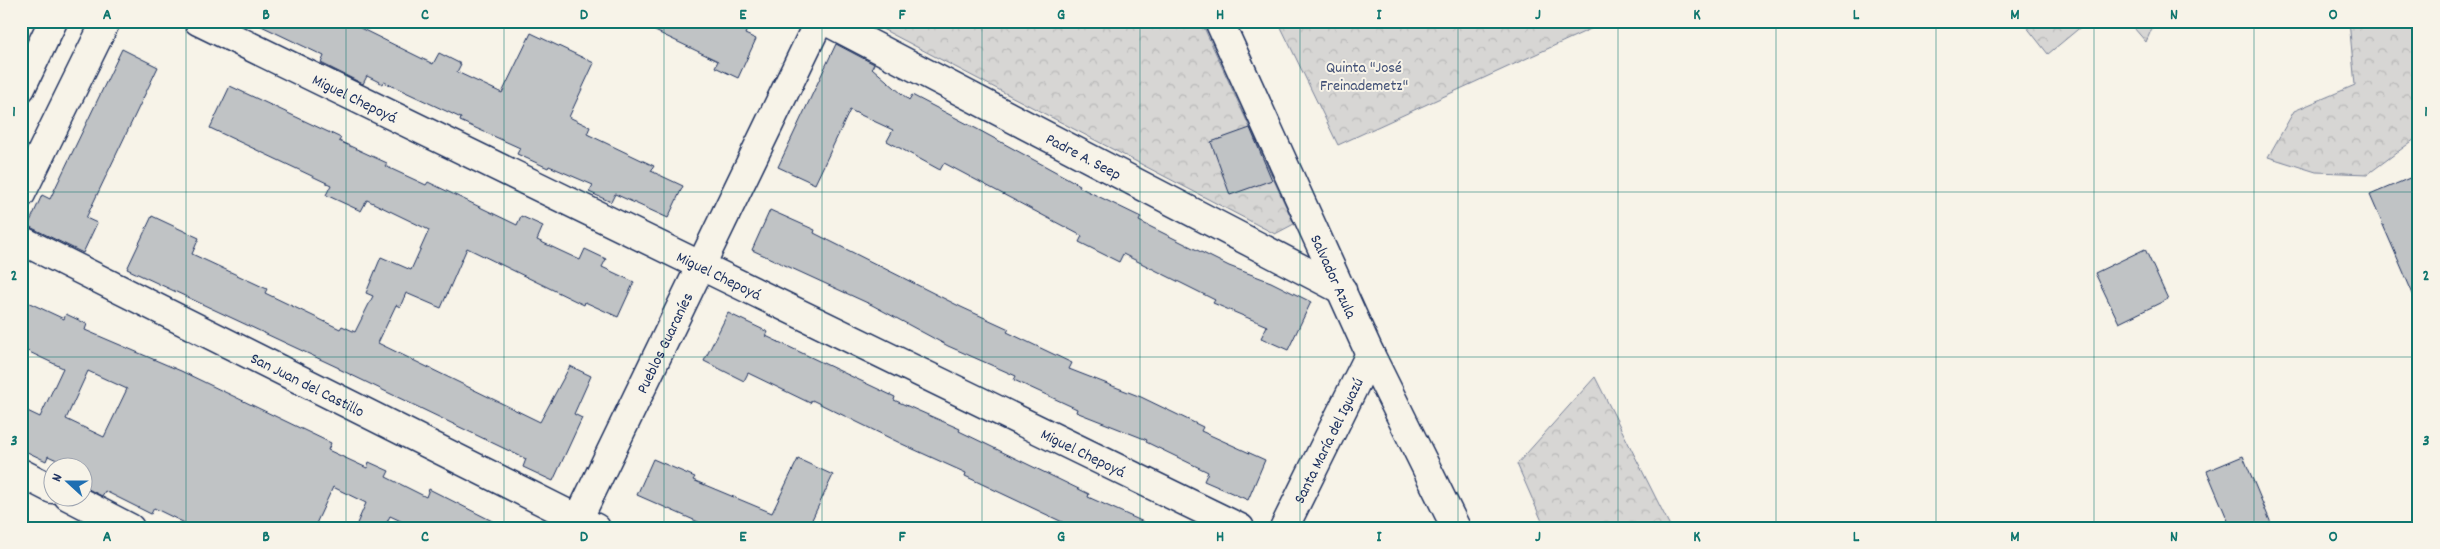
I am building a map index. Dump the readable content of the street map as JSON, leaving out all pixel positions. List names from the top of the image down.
{
  "streets": {
    "street": [
      "Miguel Chepoyá",
      "Padre A. Seep",
      "Salvador Azula",
      "Pueblos Guaraníes",
      "San Juan del Castillo",
      "Santa María del Iguazú"
    ]
  },
  "crossings": [
    ["Miguel Chepoyá", "Pueblos Guaraníes"],
    ["Padre A. Seep", "Salvador Azula"],
    ["Salvador Azula", "Santa María del Iguazú"],
    ["Pueblos Guaraníes", "San Juan del Castillo"]
  ],
  "parks": ["Quinta \"José Freinademetz\""],
  "north": "left",
  "grid": {
    "columns": [
      "A",
      "B",
      "C",
      "D",
      "E",
      "F",
      "G",
      "H",
      "I",
      "J",
      "K",
      "L",
      "M",
      "N",
      "O"
    ],
    "rows": ["1", "2", "3"]
  }
}
